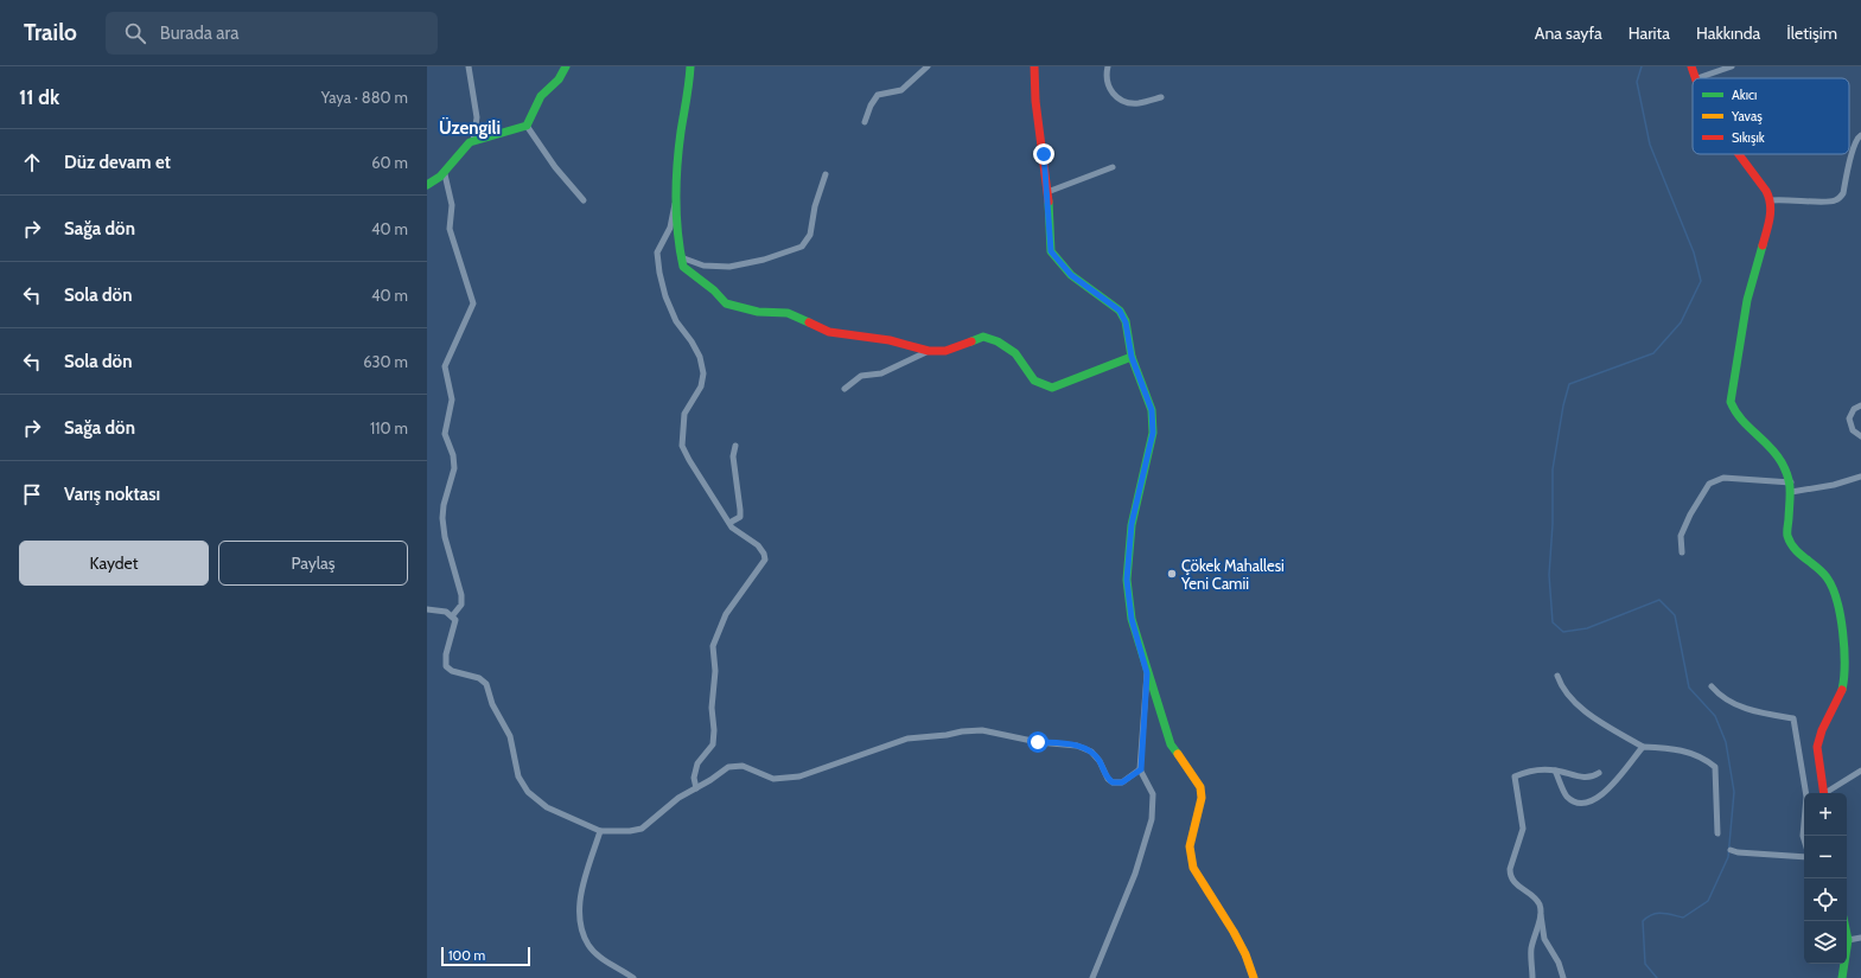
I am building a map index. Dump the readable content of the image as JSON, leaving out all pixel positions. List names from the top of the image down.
{
  "districts": ["Üzengili"],
  "places": ["Çökek Mahallesi Yeni Camii"],
  "legend": ["Akıcı", "Yavaş", "Sıkışık"],
  "scale_bar": "100 m",
  "page": {
    "header": "Trailo",
    "search": "Burada ara",
    "nav": [
      "Ana sayfa",
      "Harita",
      "Hakkında",
      "İletişim"
    ],
    "heading": ["11 dk", "Yaya · 880 m"],
    "list": [
      ["Düz devam et", "60 m"],
      ["Sağa dön", "40 m"],
      ["Sola dön", "40 m"],
      ["Sola dön", "630 m"],
      ["Sağa dön", "110 m"],
      "Varış noktası"
    ],
    "buttons": ["Kaydet", "Paylaş"],
    "map_buttons": ["+", "−"],
    "scale": "100 m"
  }
}
